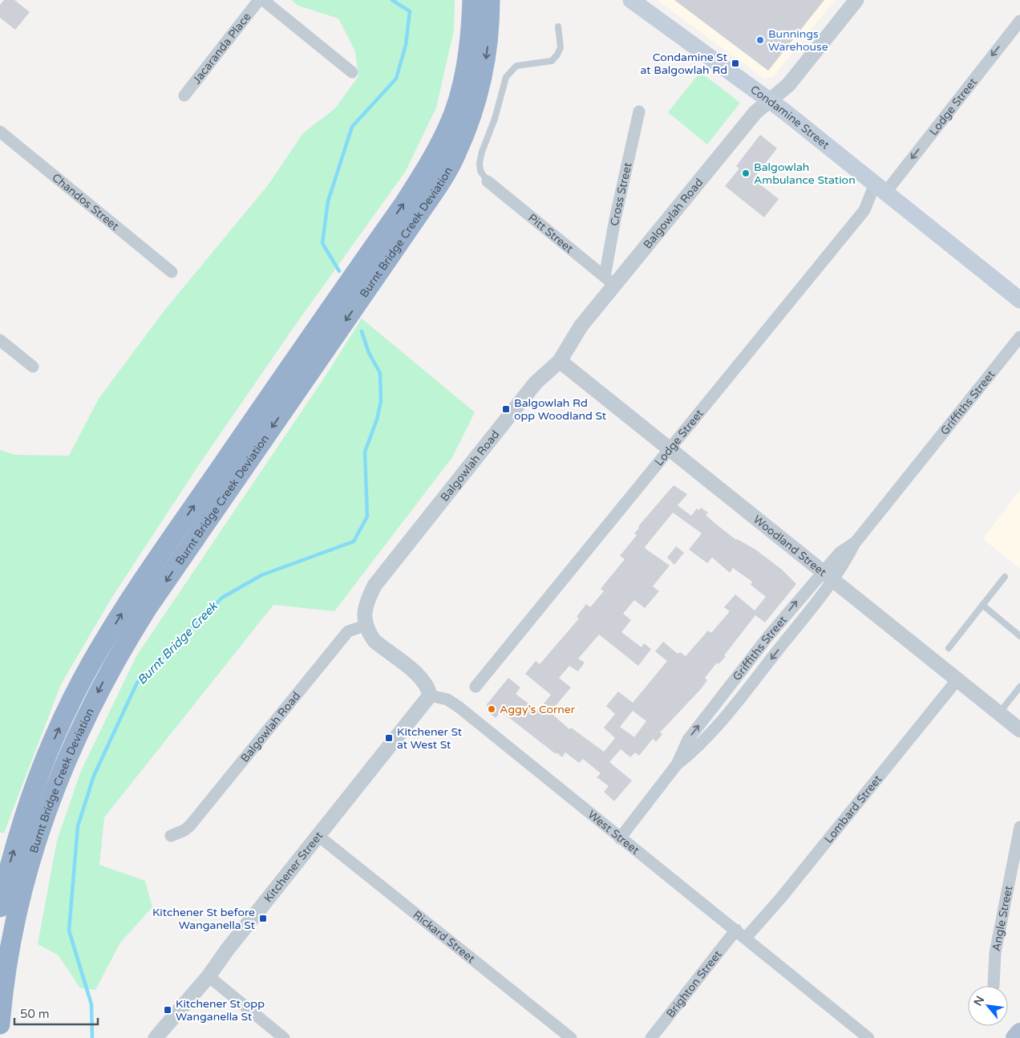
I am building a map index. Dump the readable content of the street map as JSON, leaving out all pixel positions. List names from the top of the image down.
{
  "streets": {
    "highway": ["Burnt Bridge Creek Deviation"],
    "main road": ["Condamine Street"],
    "street": [
      "Jacaranda Place",
      "Lodge Street",
      "Cross Street",
      "Chandos Street",
      "Balgowlah Road",
      "Pitt Street",
      "Griffiths Street",
      "Woodland Street",
      "Lombard Street",
      "West Street",
      "Kitchener Street",
      "Angle Street",
      "Rickard Street",
      "Brighton Street"
    ]
  },
  "crossings": [
    ["Lodge Street", "Condamine Street"],
    ["Lodge Street", "Woodland Street"],
    ["Condamine Street", "Balgowlah Road"],
    ["Cross Street", "Balgowlah Road"],
    ["Cross Street", "Pitt Street"],
    ["Balgowlah Road", "Pitt Street"],
    ["Balgowlah Road", "Woodland Street"],
    ["Griffiths Street", "Woodland Street"],
    ["Griffiths Street", "West Street"],
    ["Woodland Street", "Lombard Street"],
    ["Lombard Street", "West Street"],
    ["Lombard Street", "Brighton Street"],
    ["West Street", "Kitchener Street"],
    ["West Street", "Brighton Street"],
    ["Kitchener Street", "Rickard Street"]
  ],
  "water": ["Burnt Bridge Creek"],
  "places": {
    "other": ["Bunnings Warehouse", "Balgowlah Ambulance Station", "Aggy’s Corner"],
    "transit": [
      "Condamine St at Balgowlah Rd",
      "Balgowlah Rd opp Woodland St",
      "Kitchener St at West St",
      "Kitchener St before Wanganella St",
      "Kitchener St opp Wanganella St"
    ]
  },
  "scale_bar": "50 m",
  "north": "top left"
}
